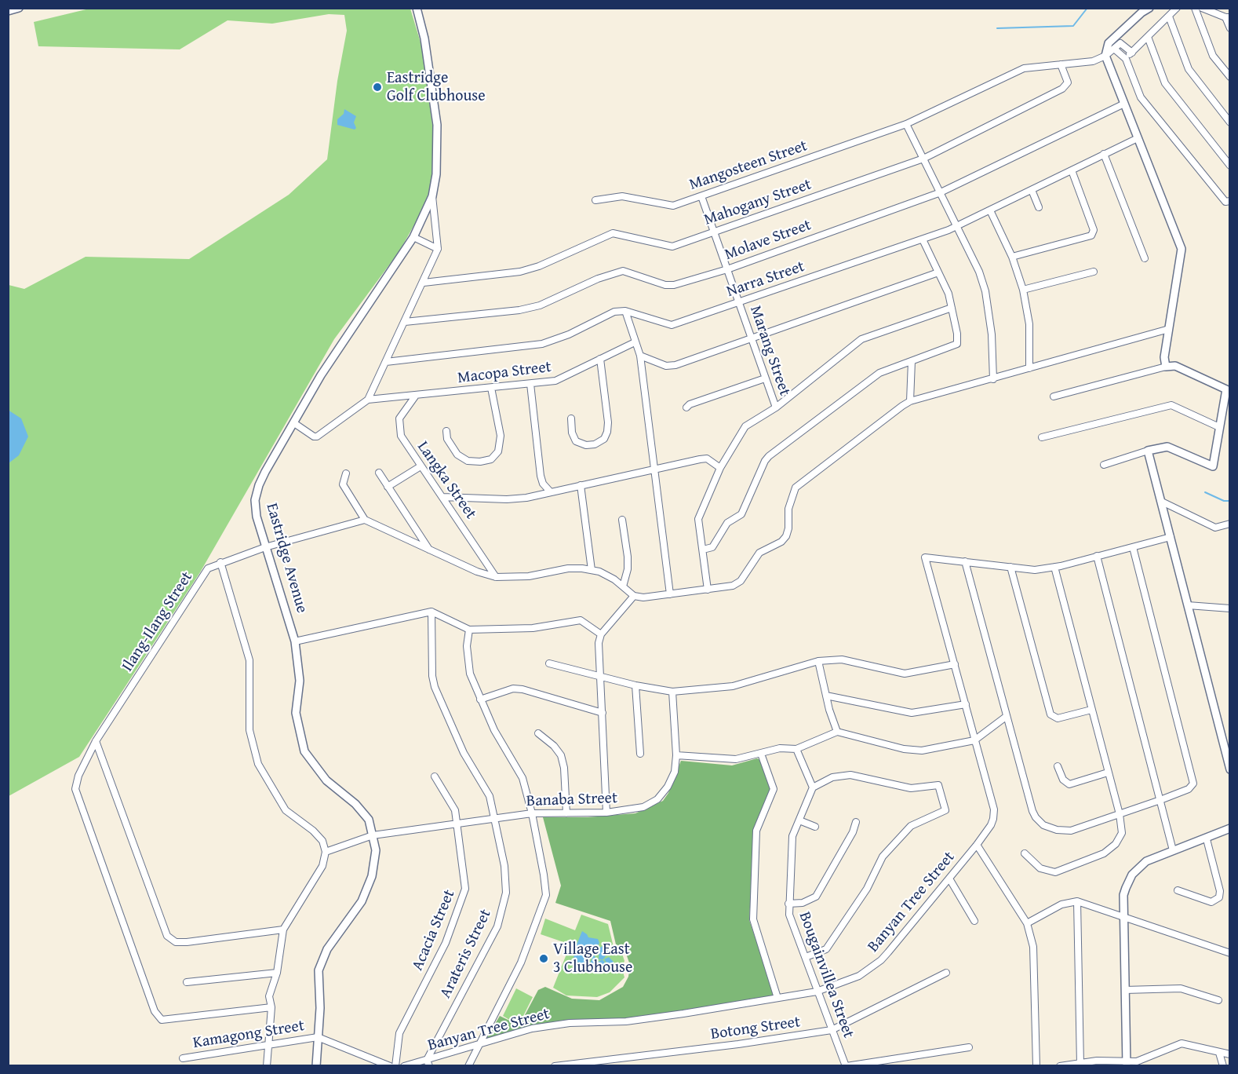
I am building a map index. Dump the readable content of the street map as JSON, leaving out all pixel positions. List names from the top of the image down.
{
  "streets": {
    "street": [
      "Mangosteen Street",
      "Mahogany Street",
      "Molave Street",
      "Narra Street",
      "Marang Street",
      "Macopa Street",
      "Langka Street",
      "Eastridge Avenue",
      "Ilang-Ilang Street",
      "Banaba Street",
      "Banyan Tree Street",
      "Acacia Street",
      "Arateris Street",
      "Bougainvillea Street",
      "Botong Street",
      "Kamagong Street"
    ]
  },
  "crossings": [
    ["Mangosteen Street", "Mahogany Street"],
    ["Mangosteen Street", "Marang Street"],
    ["Mahogany Street", "Marang Street"],
    ["Molave Street", "Marang Street"],
    ["Narra Street", "Marang Street"],
    ["Macopa Street", "Langka Street"],
    ["Eastridge Avenue", "Ilang-Ilang Street"],
    ["Eastridge Avenue", "Banaba Street"],
    ["Eastridge Avenue", "Kamagong Street"],
    ["Banaba Street", "Acacia Street"],
    ["Banaba Street", "Arateris Street"],
    ["Banyan Tree Street", "Arateris Street"],
    ["Banyan Tree Street", "Bougainvillea Street"],
    ["Bougainvillea Street", "Botong Street"]
  ],
  "places": ["Eastridge Golf Clubhouse", "Village East 3 Clubhouse"]
}
